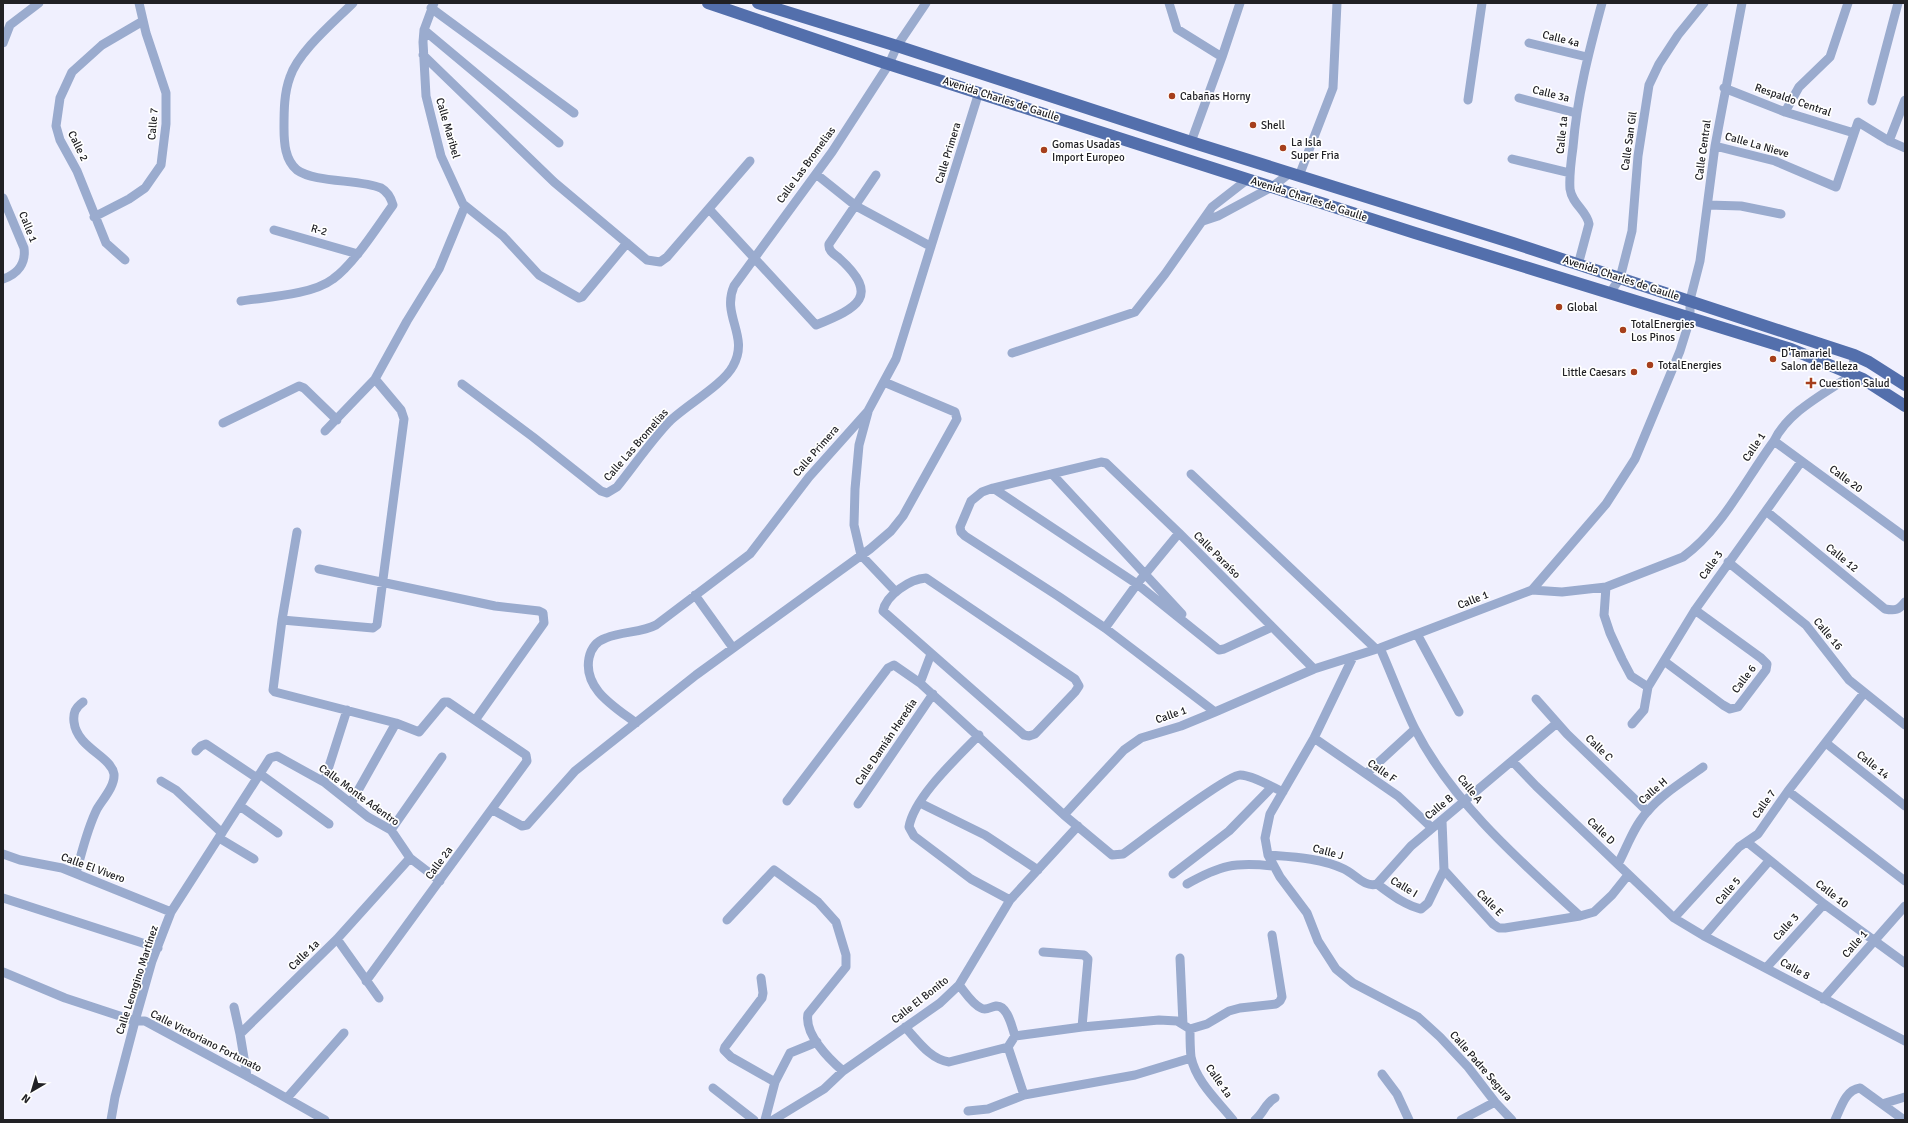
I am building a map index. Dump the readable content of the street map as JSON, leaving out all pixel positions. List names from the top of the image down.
{
  "streets": {
    "main road": ["Avenida Charles de Gaulle"],
    "street": [
      "Calle 4a",
      "Calle 3a",
      "Respaldo Central",
      "Calle 7",
      "Calle Maribel",
      "Calle 1a",
      "Calle San Gil",
      "Calle La Nieve",
      "Calle 2",
      "Calle Central",
      "Calle Primera",
      "Calle Las Bromelias",
      "Calle 1",
      "R-2",
      "Calle 20",
      "Calle Paraíso",
      "Calle 12",
      "Calle 3",
      "Calle 16",
      "Calle 6",
      "Calle Damián Heredia",
      "Calle C",
      "Calle 14",
      "Calle F",
      "Calle A",
      "Calle H",
      "Calle Monte Adentro",
      "Calle B",
      "Calle D",
      "Calle J",
      "Calle 2a",
      "Calle El Vivero",
      "Calle I",
      "Calle 5",
      "Calle 10",
      "Calle E",
      "Calle 8",
      "Calle Leongino Martínez",
      "Calle El Bonito",
      "Calle Victoriano Fortunato",
      "Calle Padre Segura"
    ]
  },
  "crossings": [
    ["Calle 4a", "Calle 1a"],
    ["Calle 3a", "Calle 1a"],
    ["Avenida Charles de Gaulle", "Calle 1a"],
    ["Avenida Charles de Gaulle", "Calle San Gil"],
    ["Avenida Charles de Gaulle", "Calle Central"],
    ["Avenida Charles de Gaulle", "Calle Primera"],
    ["Avenida Charles de Gaulle", "Calle Las Bromelias"],
    ["Avenida Charles de Gaulle", "Calle 1"],
    ["Respaldo Central", "Calle La Nieve"],
    ["Respaldo Central", "Calle Central"],
    ["Calle 7", "Calle 2"],
    ["Calle 7", "Calle 16"],
    ["Calle 7", "Calle 14"],
    ["Calle 7", "Calle D"],
    ["Calle 7", "Calle 10"],
    ["Calle 7", "Calle 8"],
    ["Calle 1a", "Calle Monte Adentro"],
    ["Calle La Nieve", "Calle Central"],
    ["Calle 1", "Calle 20"],
    ["Calle 1", "Calle Paraíso"],
    ["Calle 1", "Calle A"],
    ["Calle 1", "Calle 10"],
    ["Calle 1", "Calle 8"],
    ["Calle 1", "Calle Padre Segura"],
    ["Calle 20", "Calle 3"],
    ["Calle 12", "Calle 3"],
    ["Calle 3", "Calle 16"],
    ["Calle 3", "Calle 6"],
    ["Calle 3", "Calle 10"],
    ["Calle 3", "Calle 8"],
    ["Calle C", "Calle H"],
    ["Calle C", "Calle B"],
    ["Calle F", "Calle B"],
    ["Calle F", "Calle Padre Segura"],
    ["Calle A", "Calle B"],
    ["Calle A", "Calle E"],
    ["Calle H", "Calle D"],
    ["Calle Monte Adentro", "Calle 2a"],
    ["Calle Monte Adentro", "Calle Leongino Martínez"],
    ["Calle B", "Calle D"],
    ["Calle B", "Calle J"],
    ["Calle B", "Calle I"],
    ["Calle D", "Calle 8"],
    ["Calle J", "Calle I"],
    ["Calle J", "Calle Padre Segura"],
    ["Calle El Vivero", "Calle Leongino Martínez"],
    ["Calle I", "Calle E"],
    ["Calle 5", "Calle 10"],
    ["Calle 5", "Calle 8"],
    ["Calle Leongino Martínez", "Calle Victoriano Fortunato"]
  ],
  "places": {
    "other": [
      "Cabañas Horny",
      "Shell",
      "La Isla Super Fria",
      "Gomas Usadas Import Europeo",
      "Global",
      "TotalEnergies Los Pinos",
      "D'Tamariel Salon de Belleza",
      "TotalEnergies",
      "Little Caesars"
    ],
    "health": ["Cuestion Salud"]
  },
  "north": "bottom left"
}
